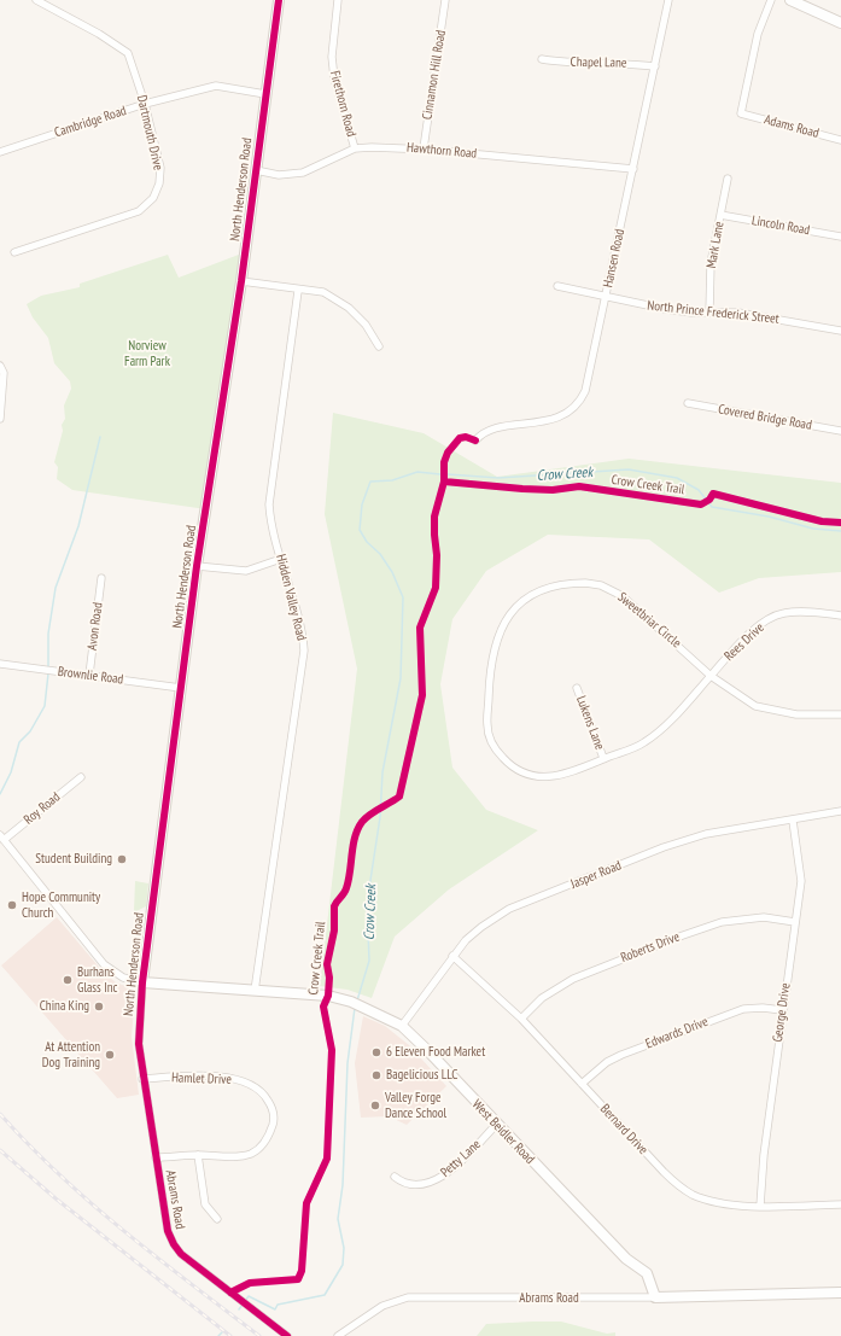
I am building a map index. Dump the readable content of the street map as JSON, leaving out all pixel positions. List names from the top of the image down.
{
  "streets": {
    "street": [
      "Chapel Lane",
      "Cinnamon Hill Road",
      "Firethorn Road",
      "Cambridge Road",
      "Adams Road",
      "Dartmouth Drive",
      "Hawthorn Road",
      "North Henderson Road",
      "Lincoln Road",
      "Mark Lane",
      "Hansen Road",
      "North Prince Frederick Street",
      "Covered Bridge Road",
      "Hidden Valley Road",
      "Sweetbriar Circle",
      "Avon Road",
      "Rees Drive",
      "Brownlie Road",
      "Lukens Lane",
      "Roy Road",
      "Jasper Road",
      "Roberts Drive",
      "George Drive",
      "Edwards Drive",
      "Hamlet Drive",
      "Bernard Drive",
      "West Beidler Road",
      "Petty Lane",
      "Abrams Road"
    ],
    "cycle path": ["Crow Creek Trail"]
  },
  "crossings": [
    ["Chapel Lane", "Hansen Road"],
    ["Cinnamon Hill Road", "Hawthorn Road"],
    ["Firethorn Road", "Hawthorn Road"],
    ["Cambridge Road", "Dartmouth Drive"],
    ["Cambridge Road", "North Henderson Road"],
    ["Hawthorn Road", "North Henderson Road"],
    ["Hawthorn Road", "Hansen Road"],
    ["North Henderson Road", "Brownlie Road"],
    ["North Henderson Road", "Hamlet Drive"],
    ["North Henderson Road", "West Beidler Road"],
    ["North Henderson Road", "Abrams Road"],
    ["Lincoln Road", "Mark Lane"],
    ["Mark Lane", "North Prince Frederick Street"],
    ["Hansen Road", "North Prince Frederick Street"],
    ["Hidden Valley Road", "West Beidler Road"],
    ["Sweetbriar Circle", "Rees Drive"],
    ["Sweetbriar Circle", "Lukens Lane"],
    ["Avon Road", "Brownlie Road"],
    ["Jasper Road", "George Drive"],
    ["Jasper Road", "Bernard Drive"],
    ["Jasper Road", "West Beidler Road"],
    ["Roberts Drive", "George Drive"],
    ["Roberts Drive", "Bernard Drive"],
    ["George Drive", "Edwards Drive"],
    ["George Drive", "Bernard Drive"],
    ["Edwards Drive", "Bernard Drive"],
    ["Hamlet Drive", "Abrams Road"],
    ["West Beidler Road", "Petty Lane"],
    ["West Beidler Road", "Abrams Road"]
  ],
  "water": ["Crow Creek"],
  "parks": ["Norview Farm Park"],
  "places": [
    "Student Building",
    "Hope Community Church",
    "Burhans Glass Inc",
    "China King",
    "6 Eleven Food Market",
    "At Attention Dog Training",
    "Bagelicious LLC",
    "Valley Forge Dance School"
  ]
}
